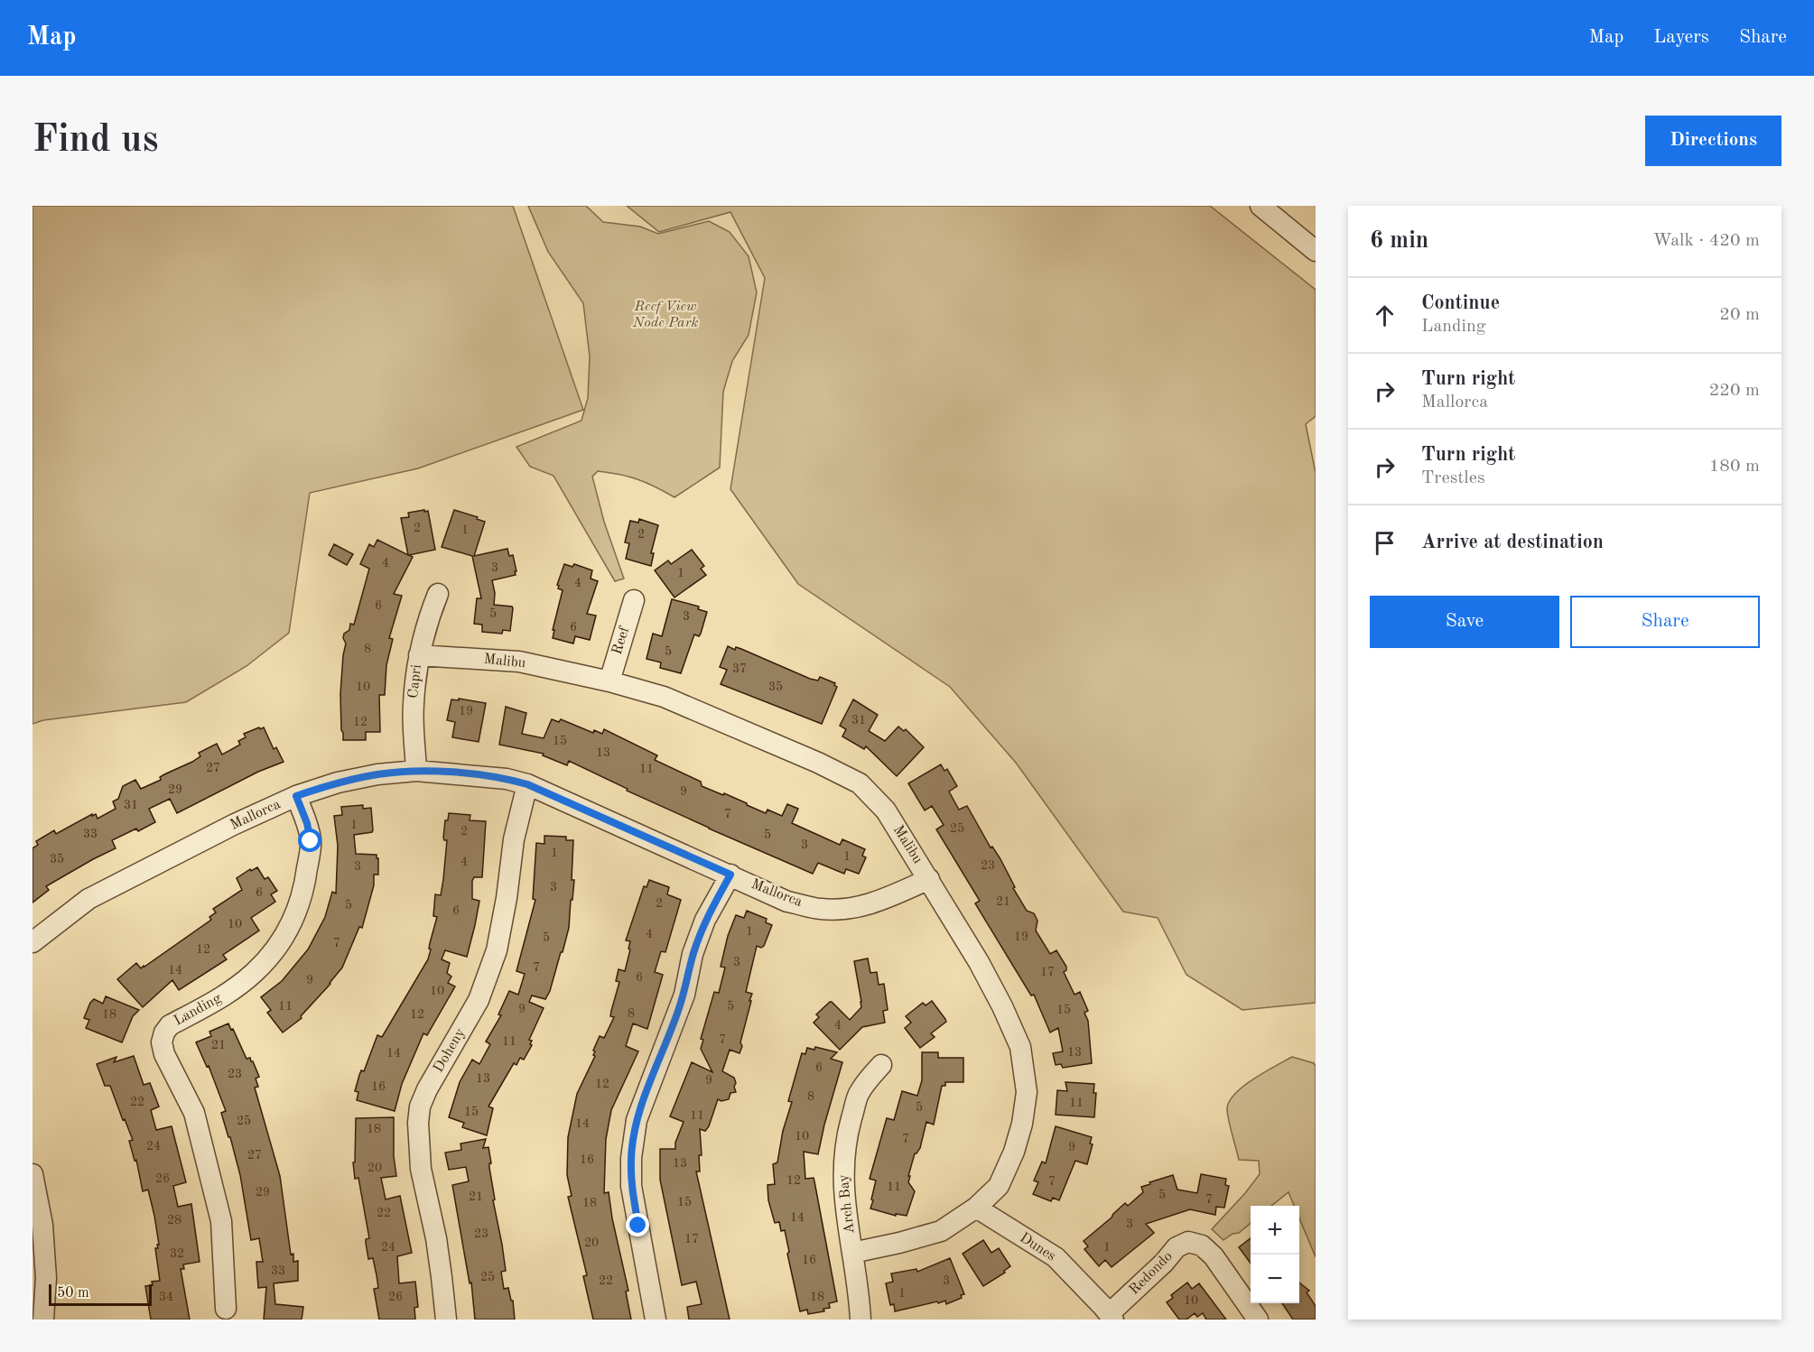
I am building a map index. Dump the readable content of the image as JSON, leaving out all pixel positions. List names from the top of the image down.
{
  "streets": {
    "street": [
      "Reef",
      "Malibu",
      "Capri",
      "Mallorca",
      "Landing",
      "Doheny",
      "Arch Bay",
      "Dunes",
      "Redondo"
    ]
  },
  "crossings": [
    ["Reef", "Malibu"],
    ["Malibu", "Capri"],
    ["Malibu", "Mallorca"],
    ["Malibu", "Arch Bay"],
    ["Malibu", "Dunes"],
    ["Capri", "Mallorca"],
    ["Mallorca", "Landing"],
    ["Mallorca", "Doheny"],
    ["Dunes", "Redondo"]
  ],
  "parks": ["Reef View Node Park"],
  "house_numbers": [
    "2",
    "1",
    "2",
    "4",
    "3",
    "1",
    "4",
    "6",
    "5",
    "3",
    "6",
    "8",
    "5",
    "37",
    "10",
    "35",
    "19",
    "31",
    "12",
    "15",
    "13",
    "27",
    "11",
    "29",
    "9",
    "31",
    "7",
    "1",
    "25",
    "2",
    "33",
    "5",
    "3",
    "1",
    "1",
    "35",
    "4",
    "23",
    "3",
    "3",
    "6",
    "21",
    "2",
    "5",
    "6",
    "10",
    "1",
    "4",
    "19",
    "5",
    "7",
    "12",
    "3",
    "7",
    "14",
    "17",
    "6",
    "9",
    "10",
    "11",
    "5",
    "9",
    "15",
    "8",
    "18",
    "12",
    "4",
    "7",
    "11",
    "21",
    "13",
    "14",
    "6",
    "23",
    "13",
    "9",
    "12",
    "16",
    "8",
    "22",
    "11",
    "5",
    "15",
    "11",
    "25",
    "14",
    "18",
    "10",
    "7",
    "24",
    "9",
    "27",
    "16",
    "13",
    "20",
    "26",
    "12",
    "7",
    "11",
    "29",
    "5",
    "21",
    "7",
    "15",
    "18",
    "22",
    "14",
    "28",
    "3",
    "23",
    "17",
    "20",
    "24",
    "1",
    "32",
    "16",
    "33",
    "25",
    "22",
    "3",
    "1",
    "34",
    "26",
    "18",
    "10"
  ],
  "scale_bar": "50 m",
  "page": {
    "header": "Map",
    "nav": ["Map", "Layers", "Share"],
    "buttons": [
      "Directions",
      ["Save", "Share"]
    ],
    "title": "Find us",
    "heading": ["6 min", "Walk · 420 m"],
    "list": [
      ["Continue", "Landing", "20 m"],
      ["Turn right", "Mallorca", "220 m"],
      ["Turn right", "Trestles", "180 m"],
      "Arrive at destination"
    ],
    "map_buttons": ["+", "−"],
    "scale": "50 m"
  }
}
